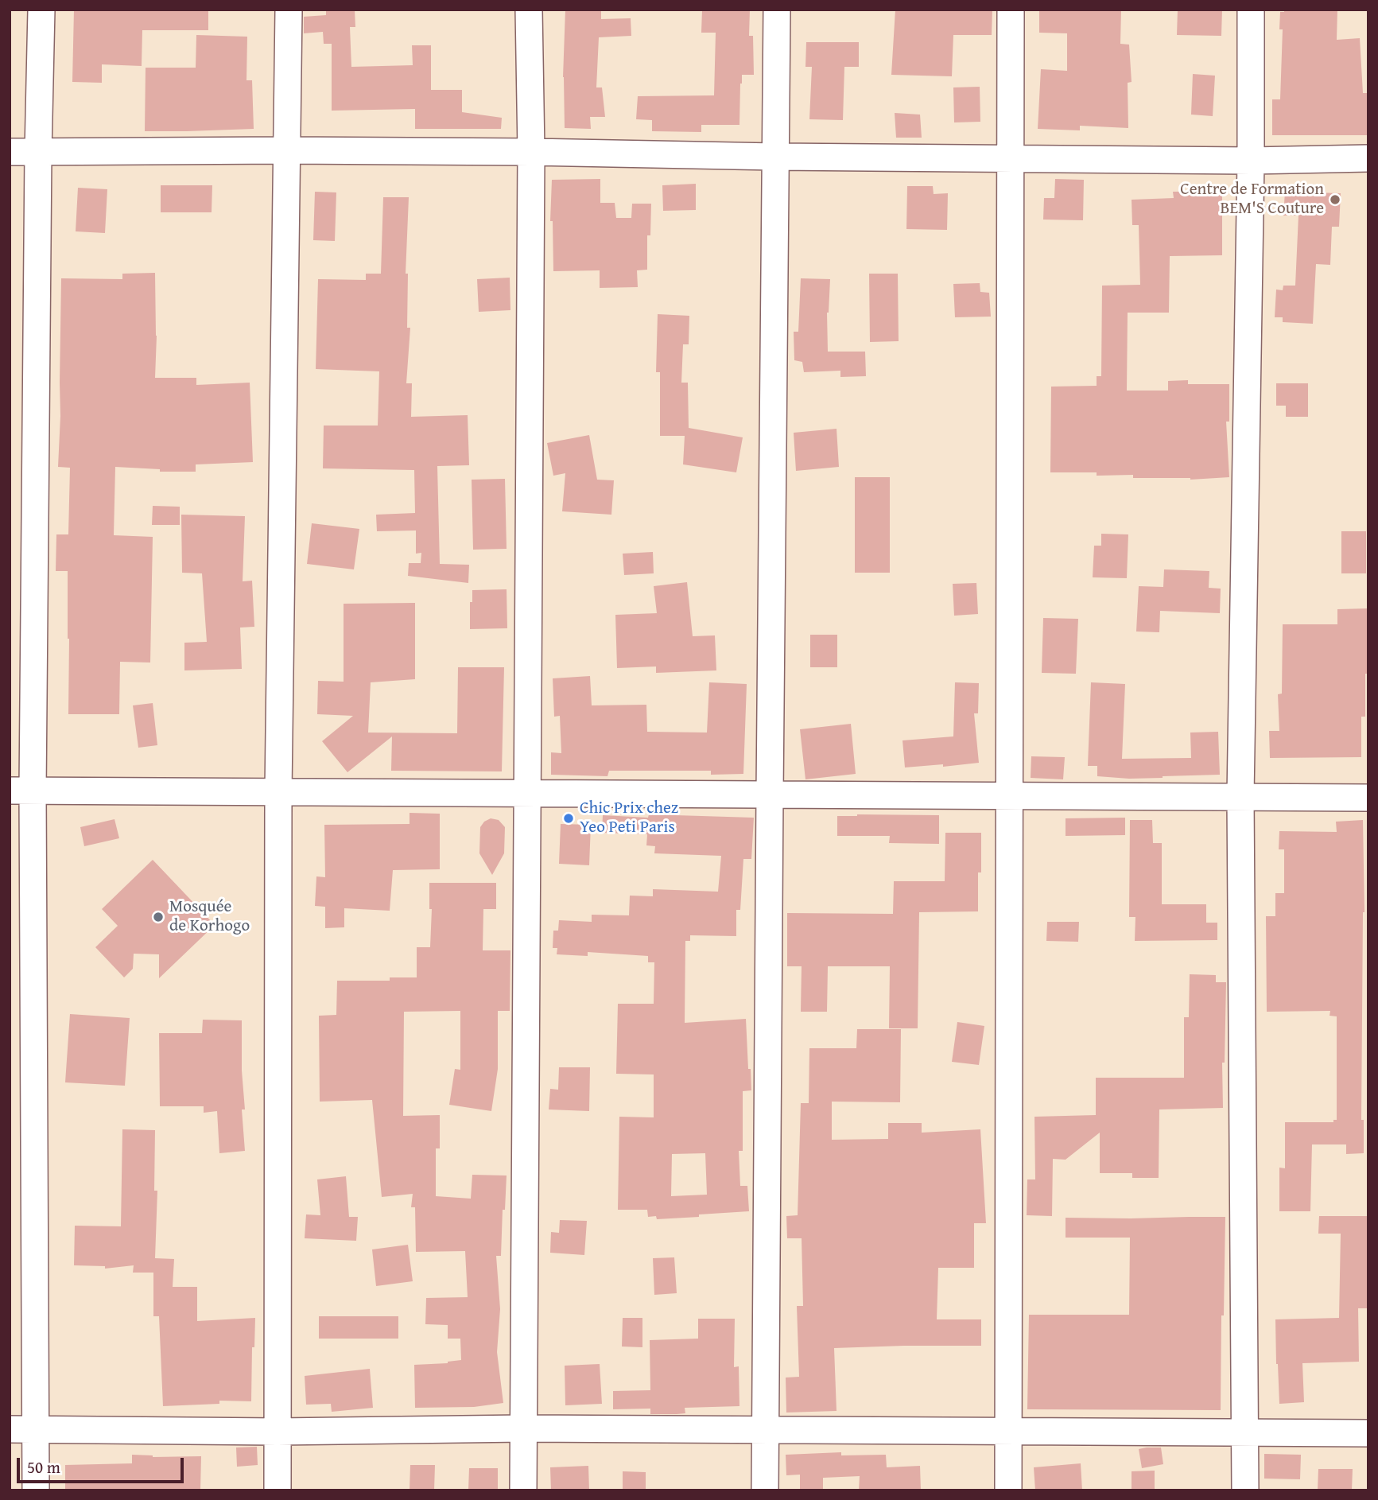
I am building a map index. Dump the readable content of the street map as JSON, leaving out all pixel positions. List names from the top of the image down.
{
  "places": ["Centre de Formation BEM'S Couture", "Chic Prix chez Yeo Peti Paris", "Mosquée de Korhogo"],
  "scale_bar": "50 m"
}
